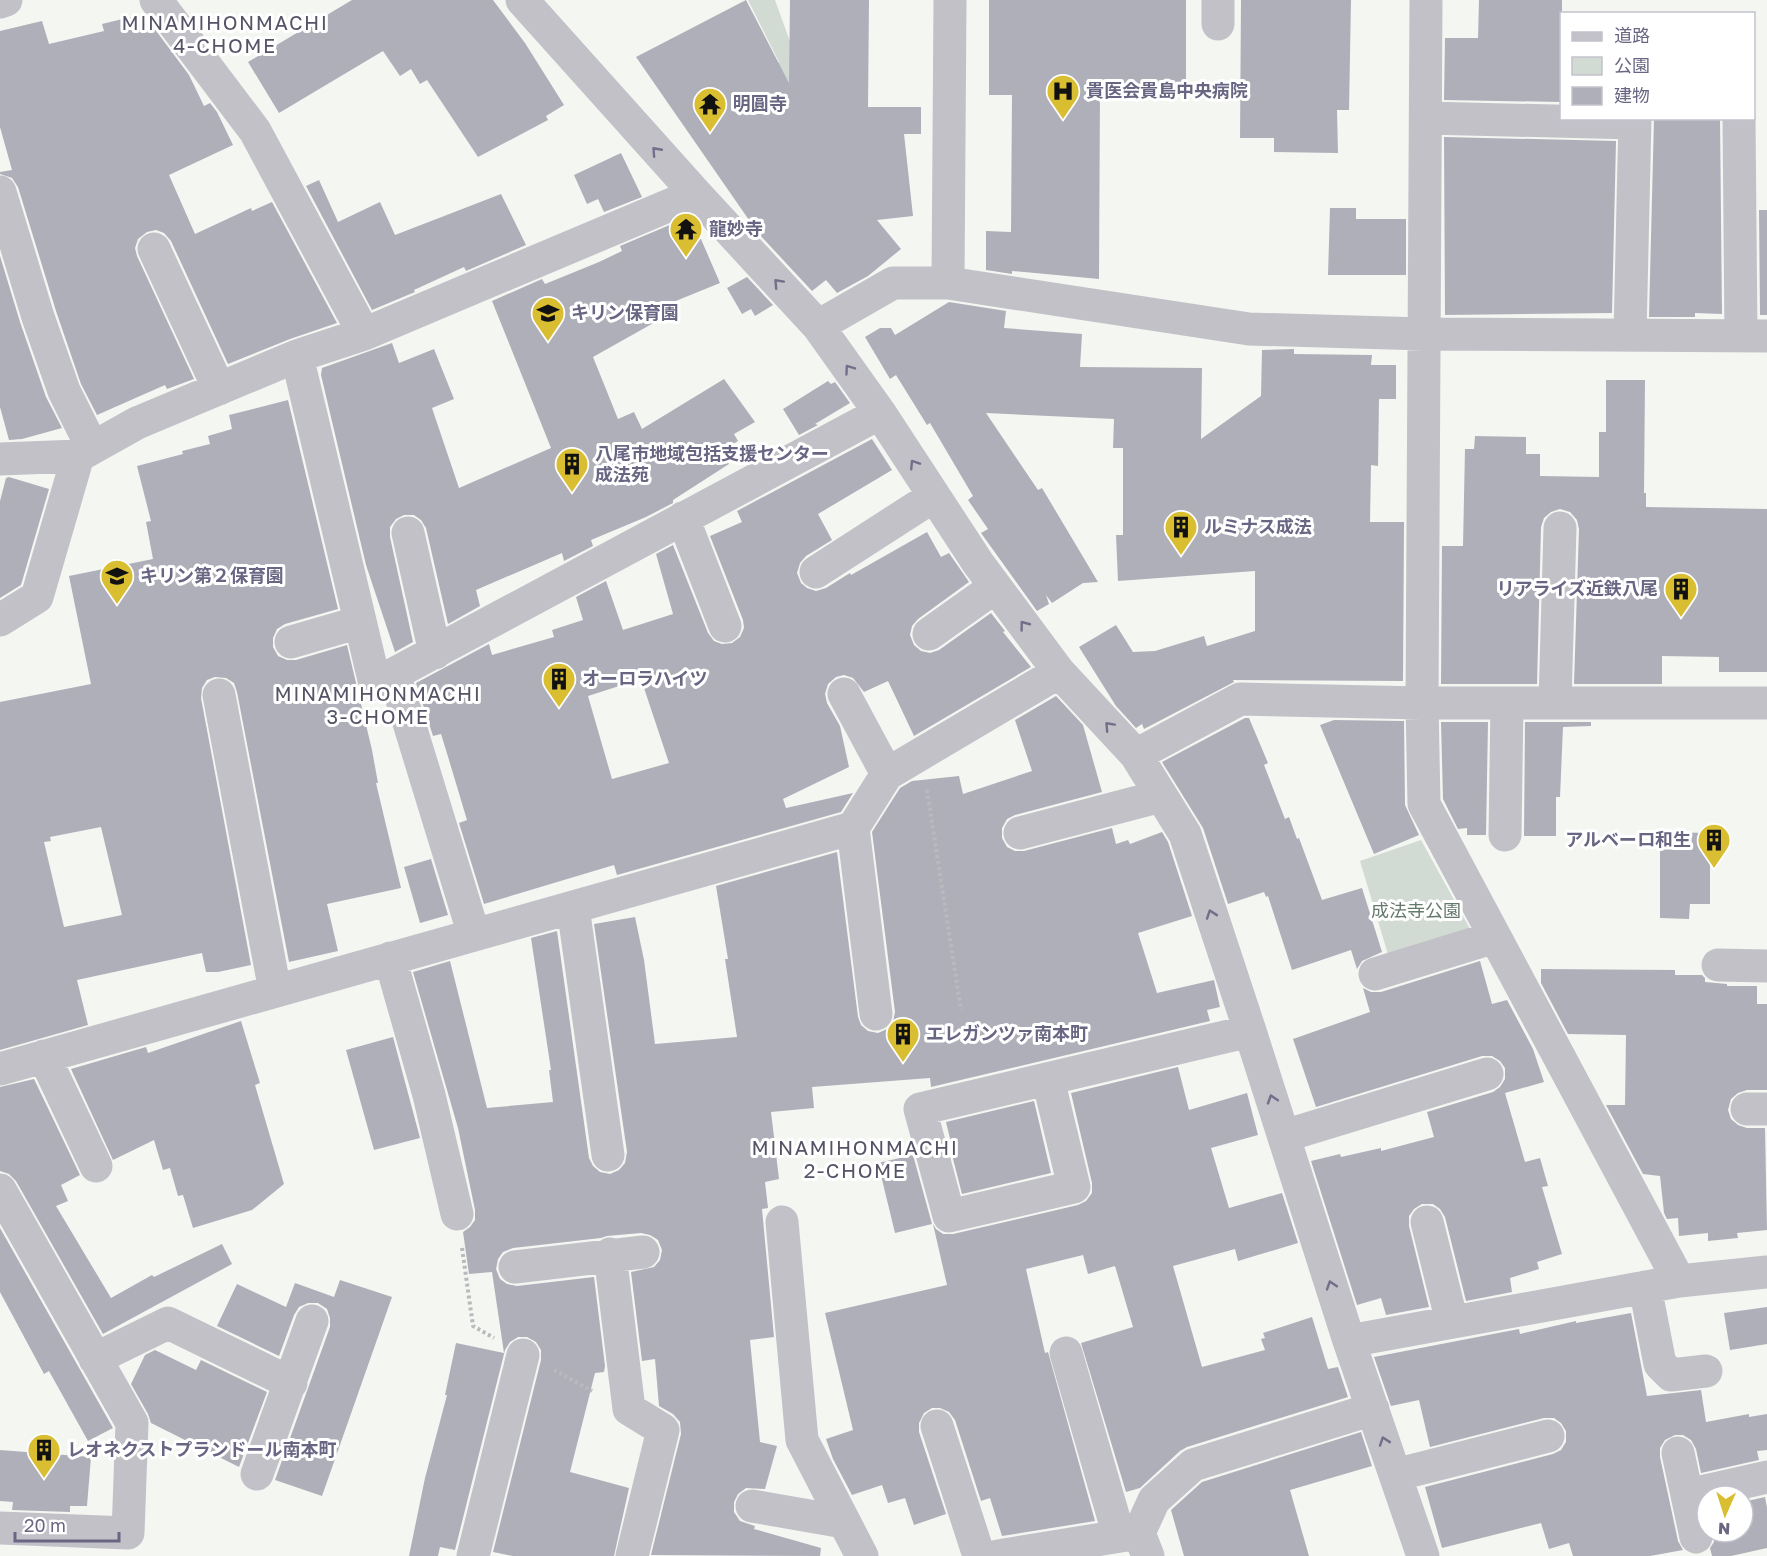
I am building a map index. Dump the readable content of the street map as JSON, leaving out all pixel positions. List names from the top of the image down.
{
  "districts": ["MINAMIHONMACHI 4-CHOME", "MINAMIHONMACHI 3-CHOME", "MINAMIHONMACHI 2-CHOME"],
  "parks": ["成法寺公園"],
  "places": {
    "hospital": ["貴医会貴島中央病院"],
    "temple": ["明圓寺", "龍妙寺"],
    "school or university": ["キリン保育園", "キリン第２保育園"],
    "building": [
      "八尾市地域包括支援センター 成法苑",
      "ルミナス成法",
      "リアライズ近鉄八尾",
      "オーロラハイツ",
      "アルベーロ和生",
      "エレガンツァ南本町",
      "レオネクストプランドール南本町"
    ]
  },
  "legend": ["道路", "公園", "建物"],
  "scale_bar": "20 m",
  "north": "bottom"
}
